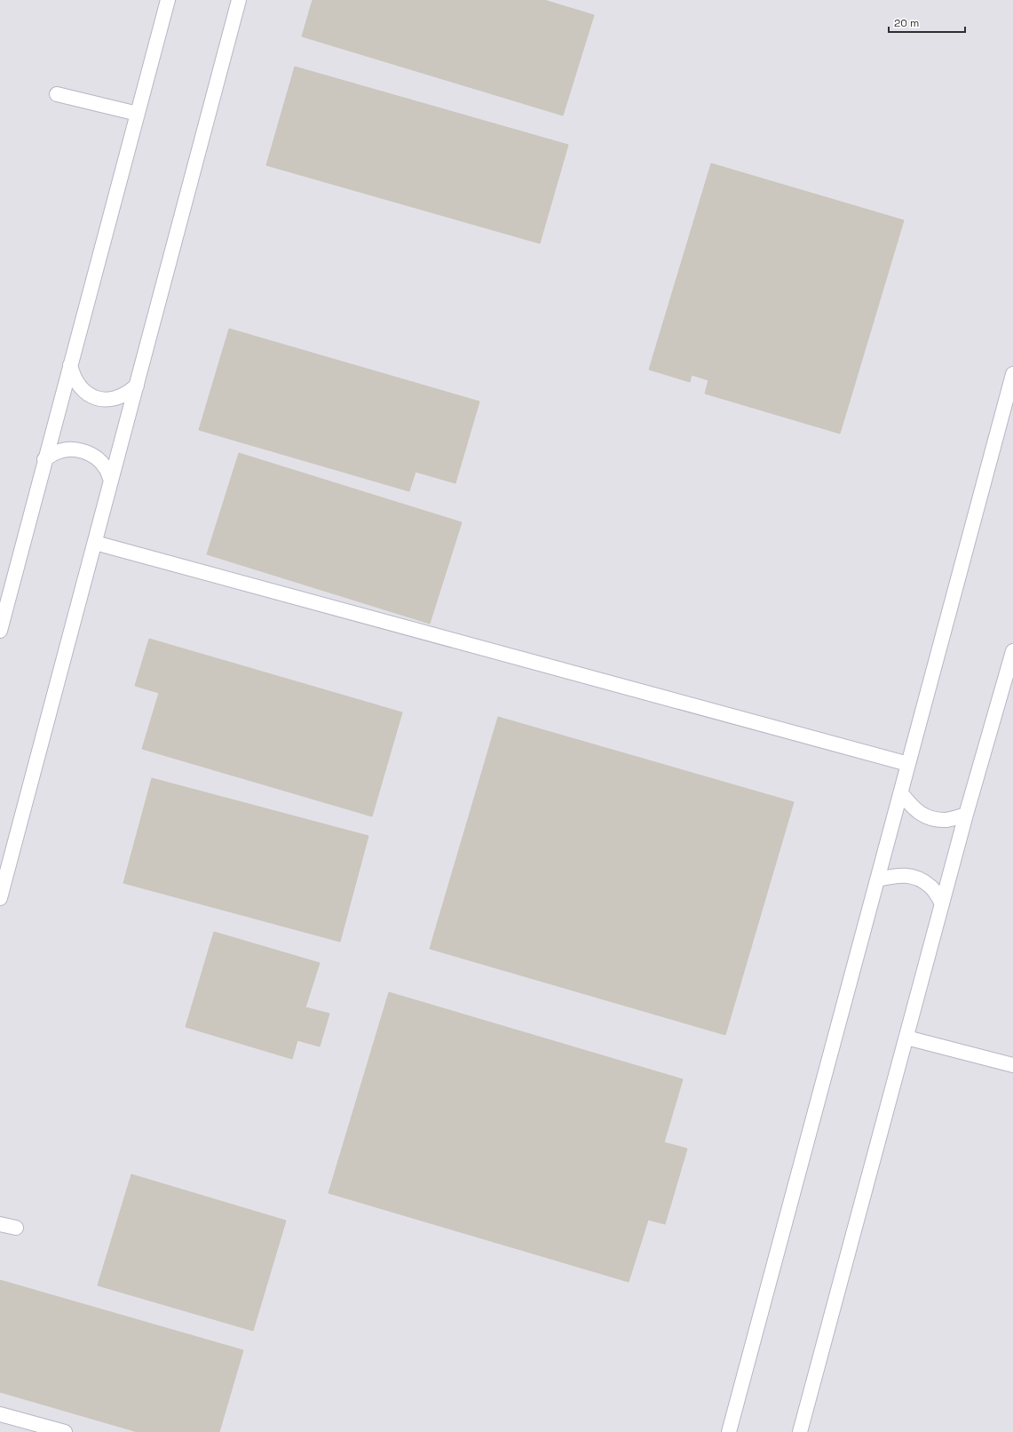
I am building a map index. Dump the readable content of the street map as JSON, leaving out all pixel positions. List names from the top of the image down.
{
  "scale_bar": "20 m"
}
